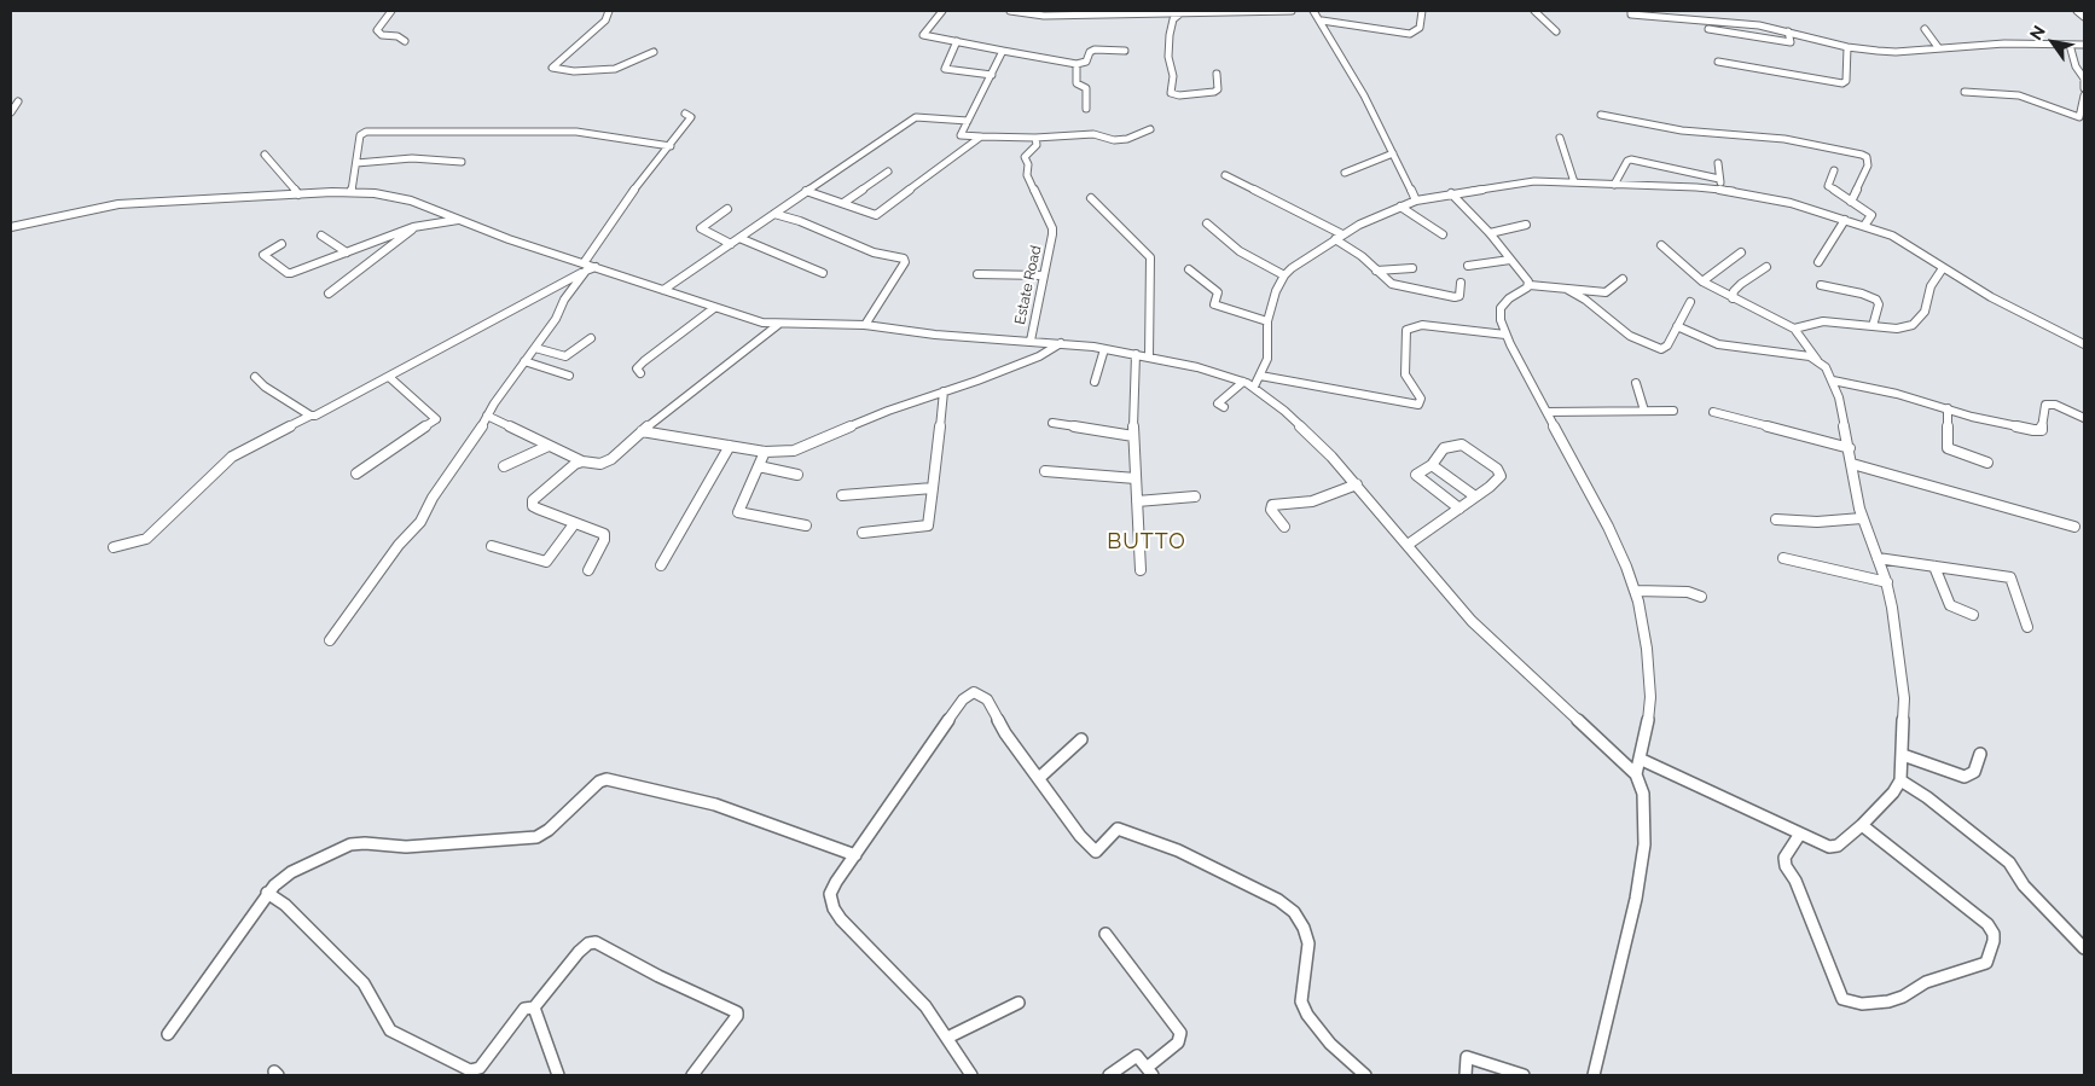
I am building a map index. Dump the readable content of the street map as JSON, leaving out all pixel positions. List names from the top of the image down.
{
  "streets": {
    "street": ["Estate Road"]
  },
  "districts": ["BUTTO"],
  "north": "top left"
}
